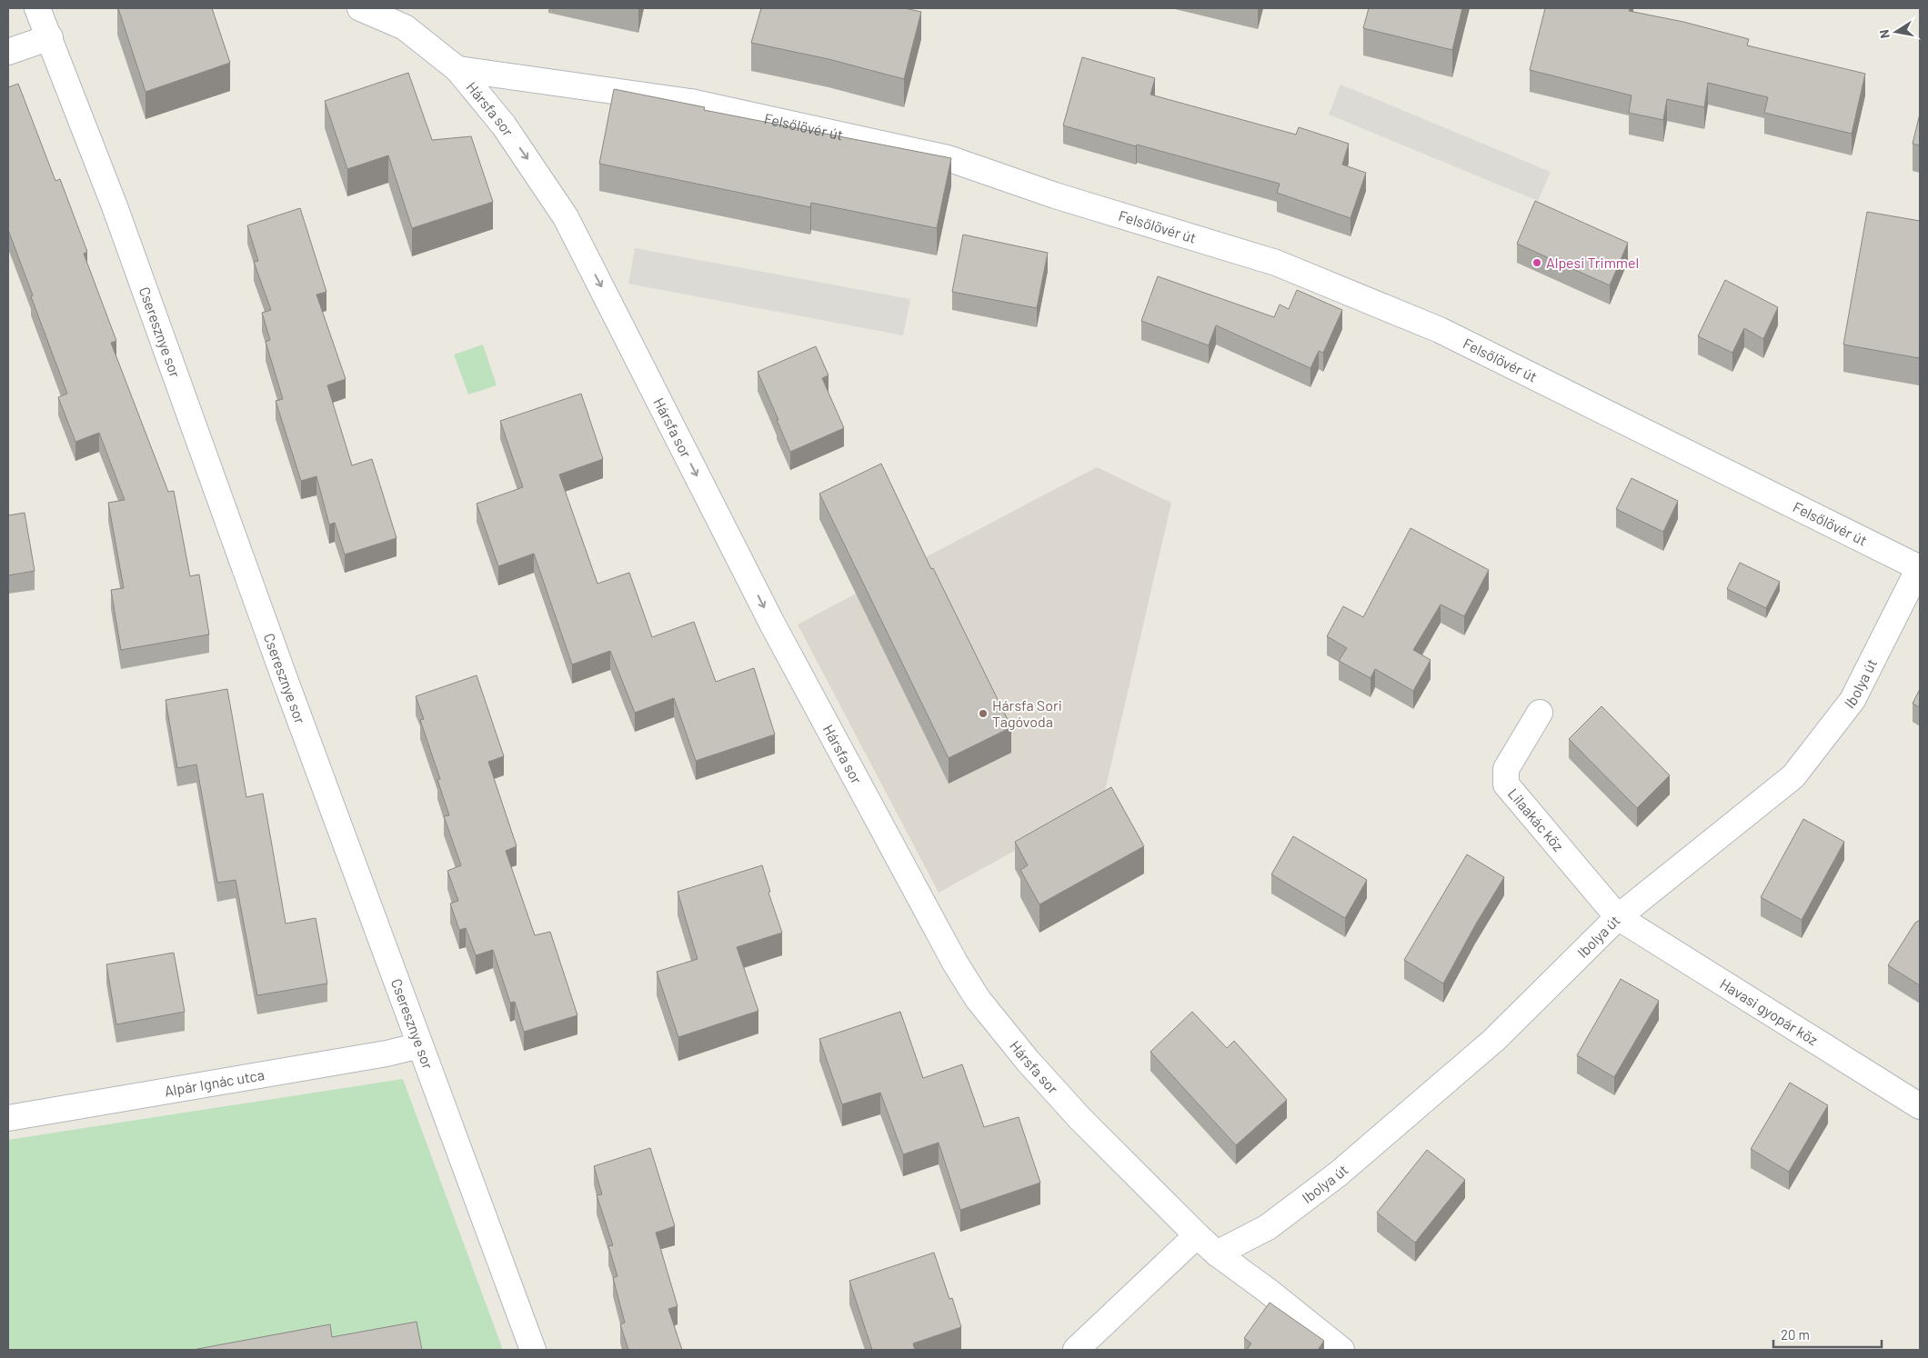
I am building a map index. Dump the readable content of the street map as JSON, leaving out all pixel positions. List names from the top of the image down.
{
  "streets": {
    "street": [
      "Hársfa sor",
      "Felsőlövér út",
      "Cseresznye sor",
      "Ibolya út",
      "Lilaakác köz",
      "Havasi gyopár köz",
      "Alpár Ignác utca"
    ]
  },
  "crossings": [
    ["Hársfa sor", "Felsőlövér út"],
    ["Hársfa sor", "Ibolya út"],
    ["Felsőlövér út", "Ibolya út"],
    ["Cseresznye sor", "Alpár Ignác utca"],
    ["Ibolya út", "Lilaakác köz"],
    ["Ibolya út", "Havasi gyopár köz"],
    ["Lilaakác köz", "Havasi gyopár köz"]
  ],
  "one_way": ["Hársfa sor"],
  "places": ["Alpesi Trimmel", "Hársfa Sori Tagóvoda"],
  "scale_bar": "20 m",
  "north": "left"
}
